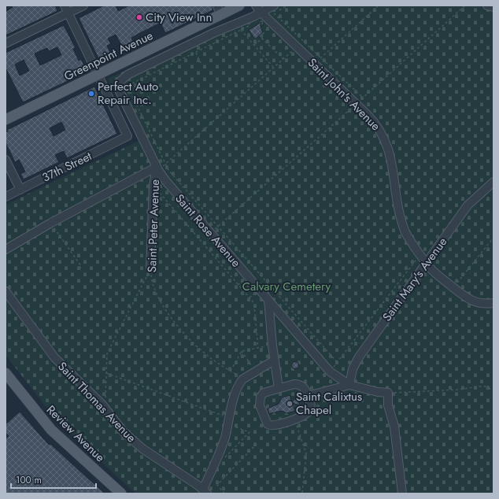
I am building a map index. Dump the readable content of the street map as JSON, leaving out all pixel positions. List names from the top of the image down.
{
  "streets": {
    "main road": ["Greenpoint Avenue", "Review Avenue"],
    "street": [
      "Saint John's Avenue",
      "37th Street",
      "Saint Peter Avenue",
      "Saint Rose Avenue",
      "Saint Mary's Avenue",
      "Saint Thomas Avenue"
    ]
  },
  "crossings": [
    ["Greenpoint Avenue", "37th Street"],
    ["Saint John's Avenue", "Saint Rose Avenue"],
    ["Saint John's Avenue", "Saint Mary's Avenue"],
    ["Saint Peter Avenue", "Saint Rose Avenue"],
    ["Saint Rose Avenue", "Saint Mary's Avenue"]
  ],
  "parks": ["Calvary Cemetery"],
  "places": ["City View Inn", "Perfect Auto Repair Inc.", "Saint Calixtus Chapel"],
  "scale_bar": "100 m"
}
